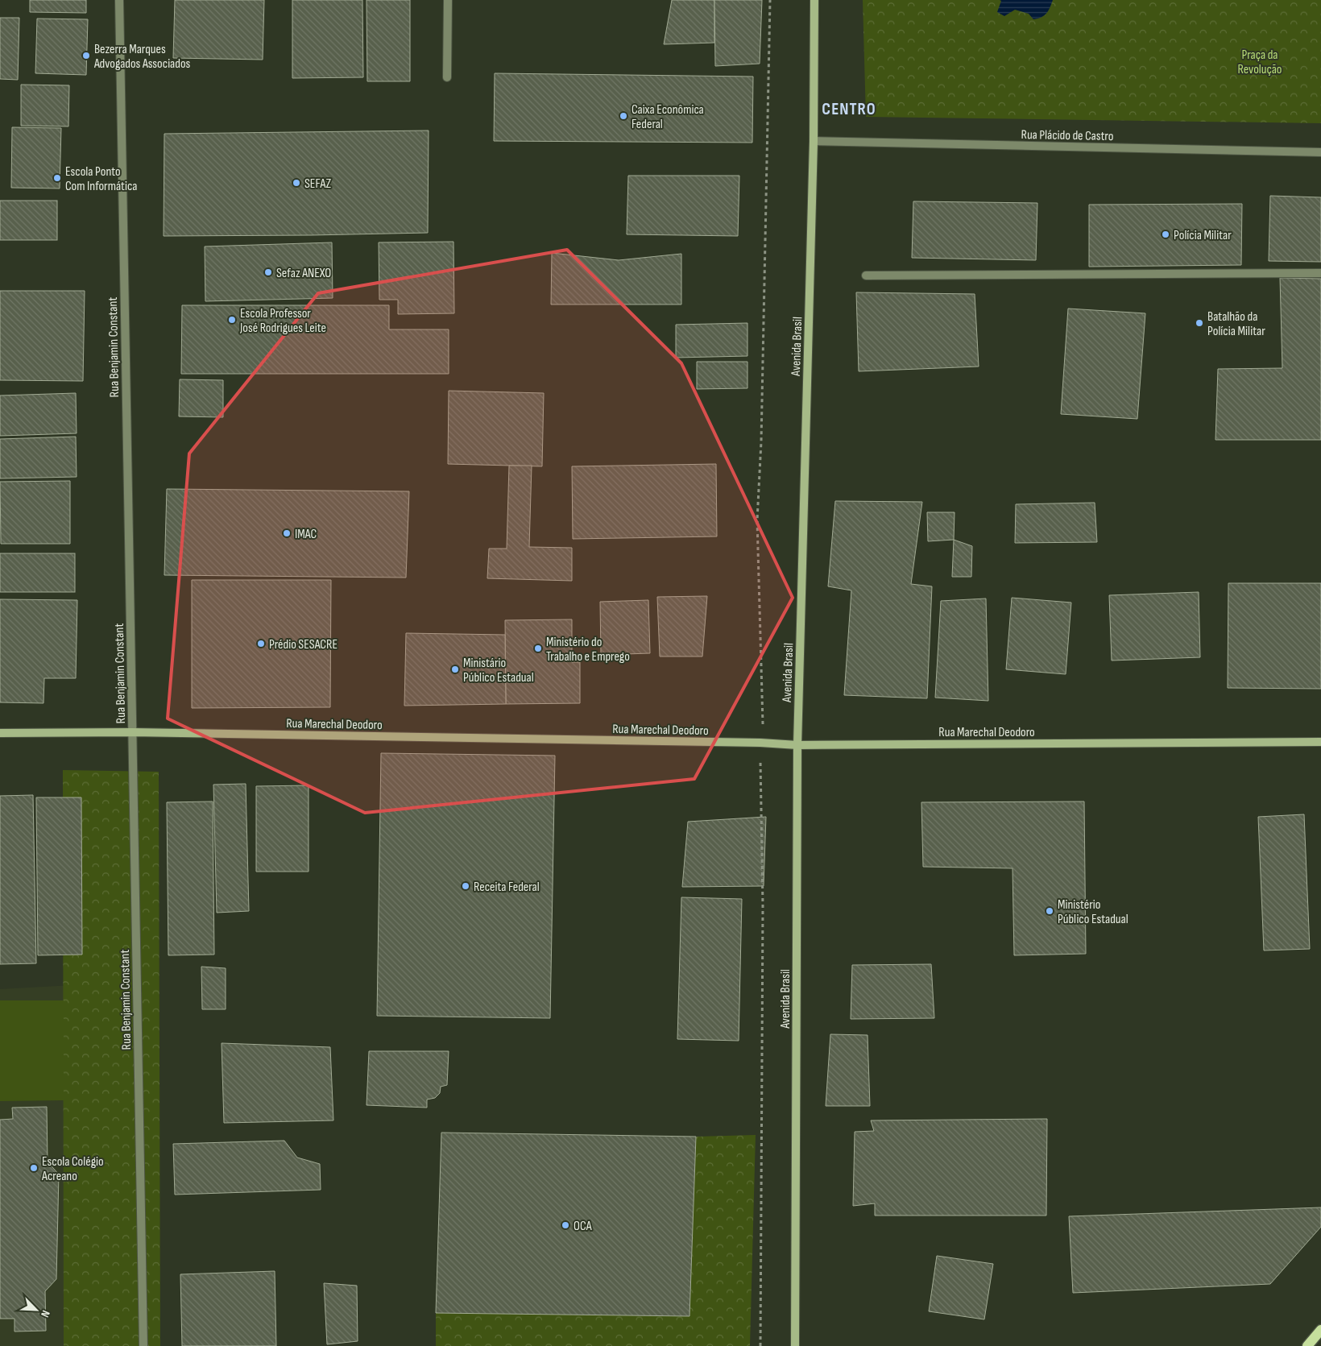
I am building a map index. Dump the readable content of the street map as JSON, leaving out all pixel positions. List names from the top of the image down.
{
  "streets": {
    "street": [
      "Rua Plácido de Castro",
      "Avenida Brasil",
      "Rua Benjamin Constant",
      "Rua Marechal Deodoro"
    ]
  },
  "crossings": [
    ["Rua Plácido de Castro", "Avenida Brasil"],
    ["Avenida Brasil", "Rua Marechal Deodoro"],
    ["Rua Benjamin Constant", "Rua Marechal Deodoro"]
  ],
  "districts": ["CENTRO"],
  "parks": ["Praça da Revolução"],
  "places": [
    "Bezerra Marques Advogados Associados",
    "Caixa Econômica Federal",
    "Escola Ponto Com Informática",
    "SEFAZ",
    "Polícia Militar",
    "Sefaz ANEXO",
    "Escola Professor José Rodrigues Leite",
    "Batalhão da Polícia Militar",
    "IMAC",
    "Prédio SESACRE",
    "Ministério do Trabalho e Emprego",
    "Ministário Público Estadual",
    "Receita Federal",
    "Ministério Público Estadual",
    "Escola Colégio Acreano",
    "OCA"
  ],
  "north": "bottom right"
}
